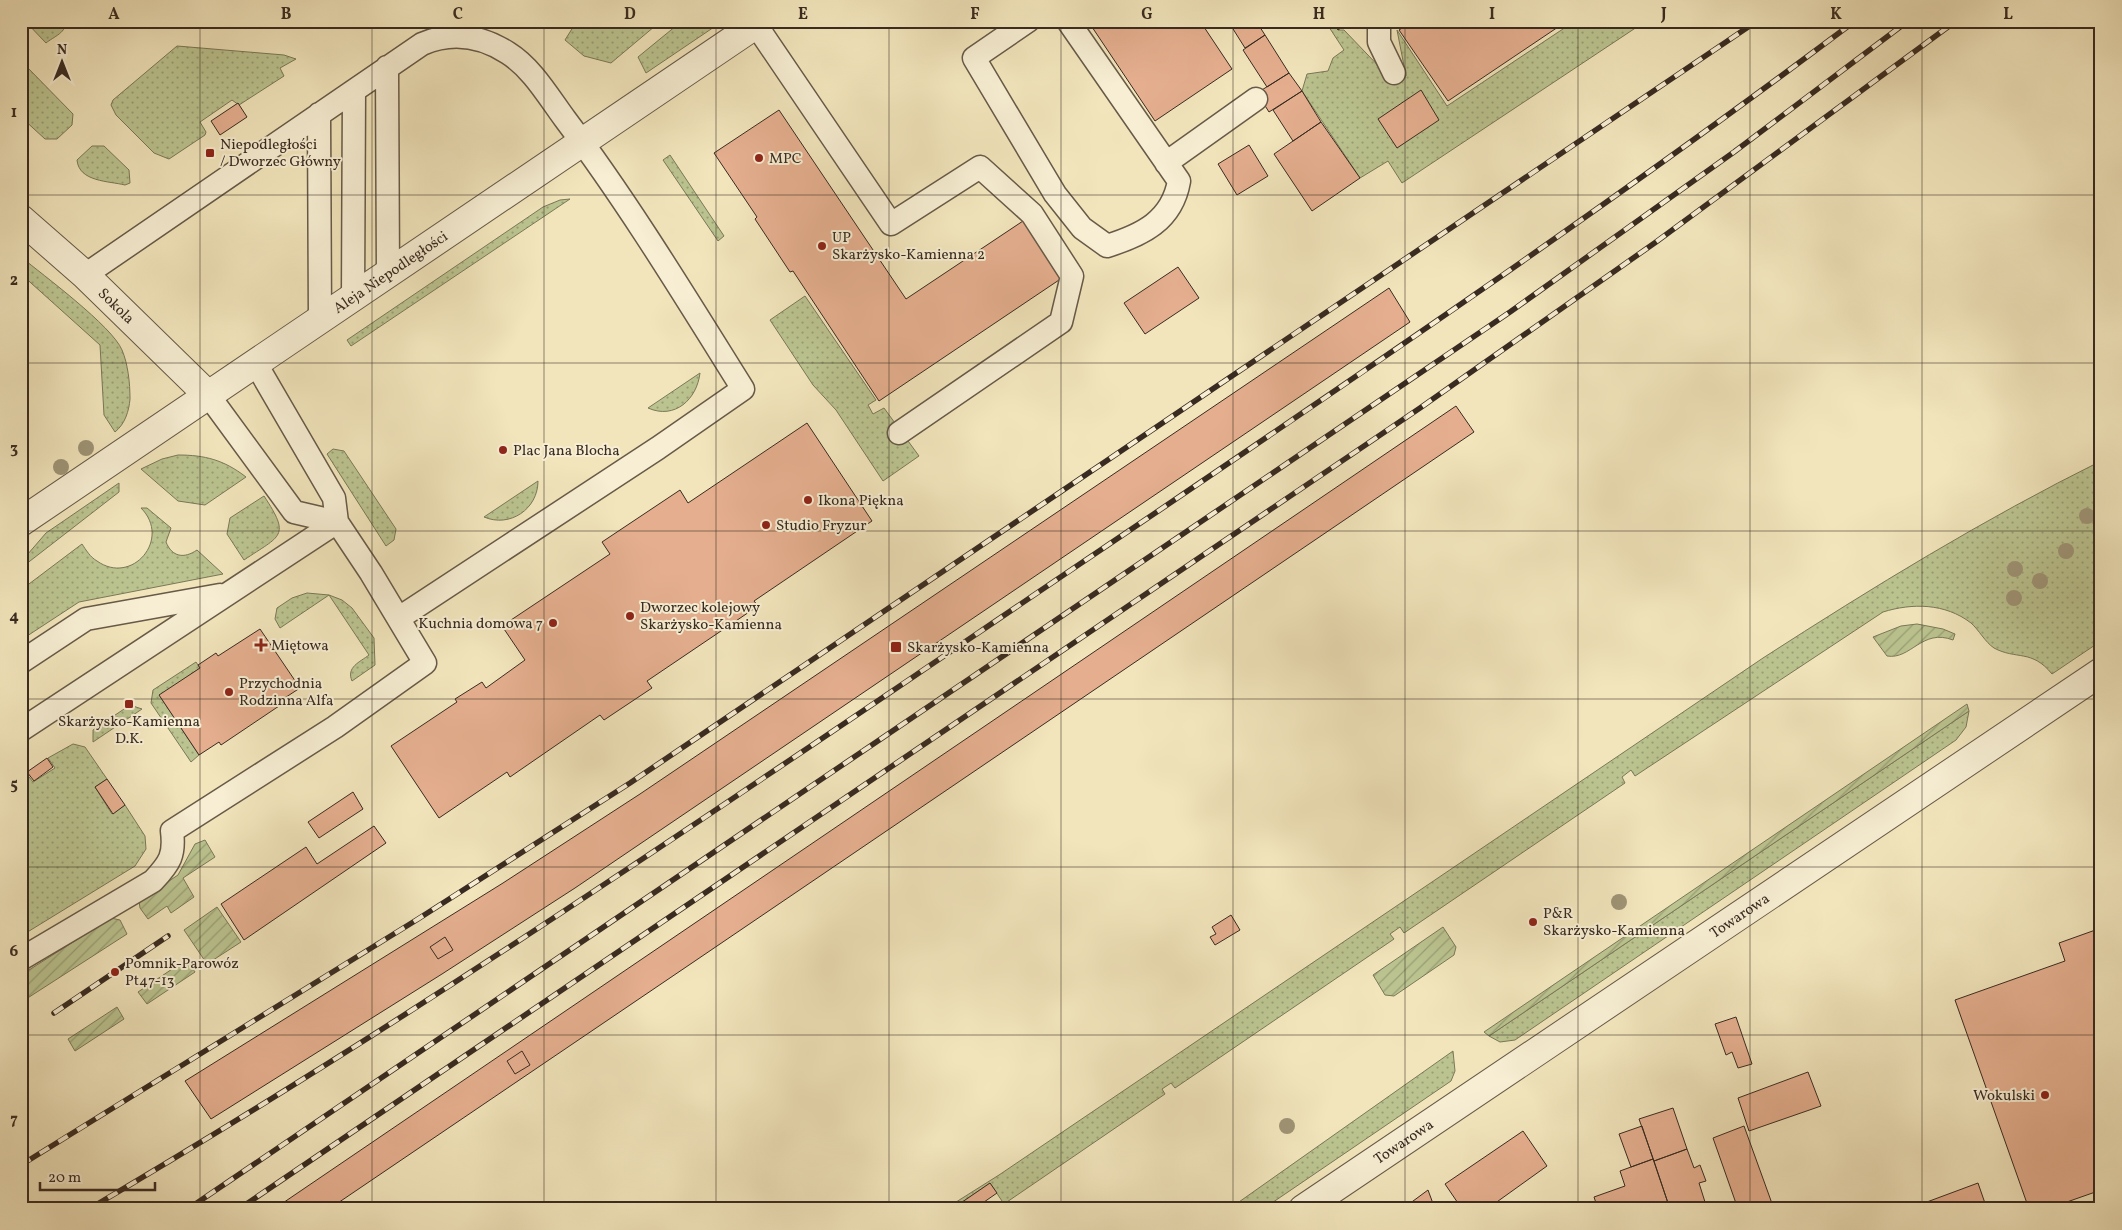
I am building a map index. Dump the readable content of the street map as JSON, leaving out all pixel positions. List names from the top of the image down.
{
  "streets": {
    "street": ["Aleja Niepodległości", "Sokola", "Towarowa"]
  },
  "crossings": [
    ["Aleja Niepodległości", "Sokola"]
  ],
  "places": {
    "transit": ["Niepodległości / Dworzec Główny", "Skarżysko-Kamienna", "Skarżysko-Kamienna D.K."],
    "other": [
      "MPC",
      "UP Skarżysko-Kamienna 2",
      "Plac Jana Blocha",
      "Ikona Piękna",
      "Studio Fryzur",
      "Dworzec kolejowy Skarżysko-Kamienna",
      "Kuchnia domowa 7",
      "Przychodnia Rodzinna Alfa",
      "P&R Skarżysko-Kamienna",
      "Pomnik-Parowóz Pt47-13",
      "Wokulski"
    ],
    "health": ["Miętowa"]
  },
  "scale_bar": "20 m",
  "north": "top",
  "grid": {
    "columns": [
      "A",
      "B",
      "C",
      "D",
      "E",
      "F",
      "G",
      "H",
      "I",
      "J",
      "K",
      "L"
    ],
    "rows": [
      "1",
      "2",
      "3",
      "4",
      "5",
      "6",
      "7"
    ]
  }
}
